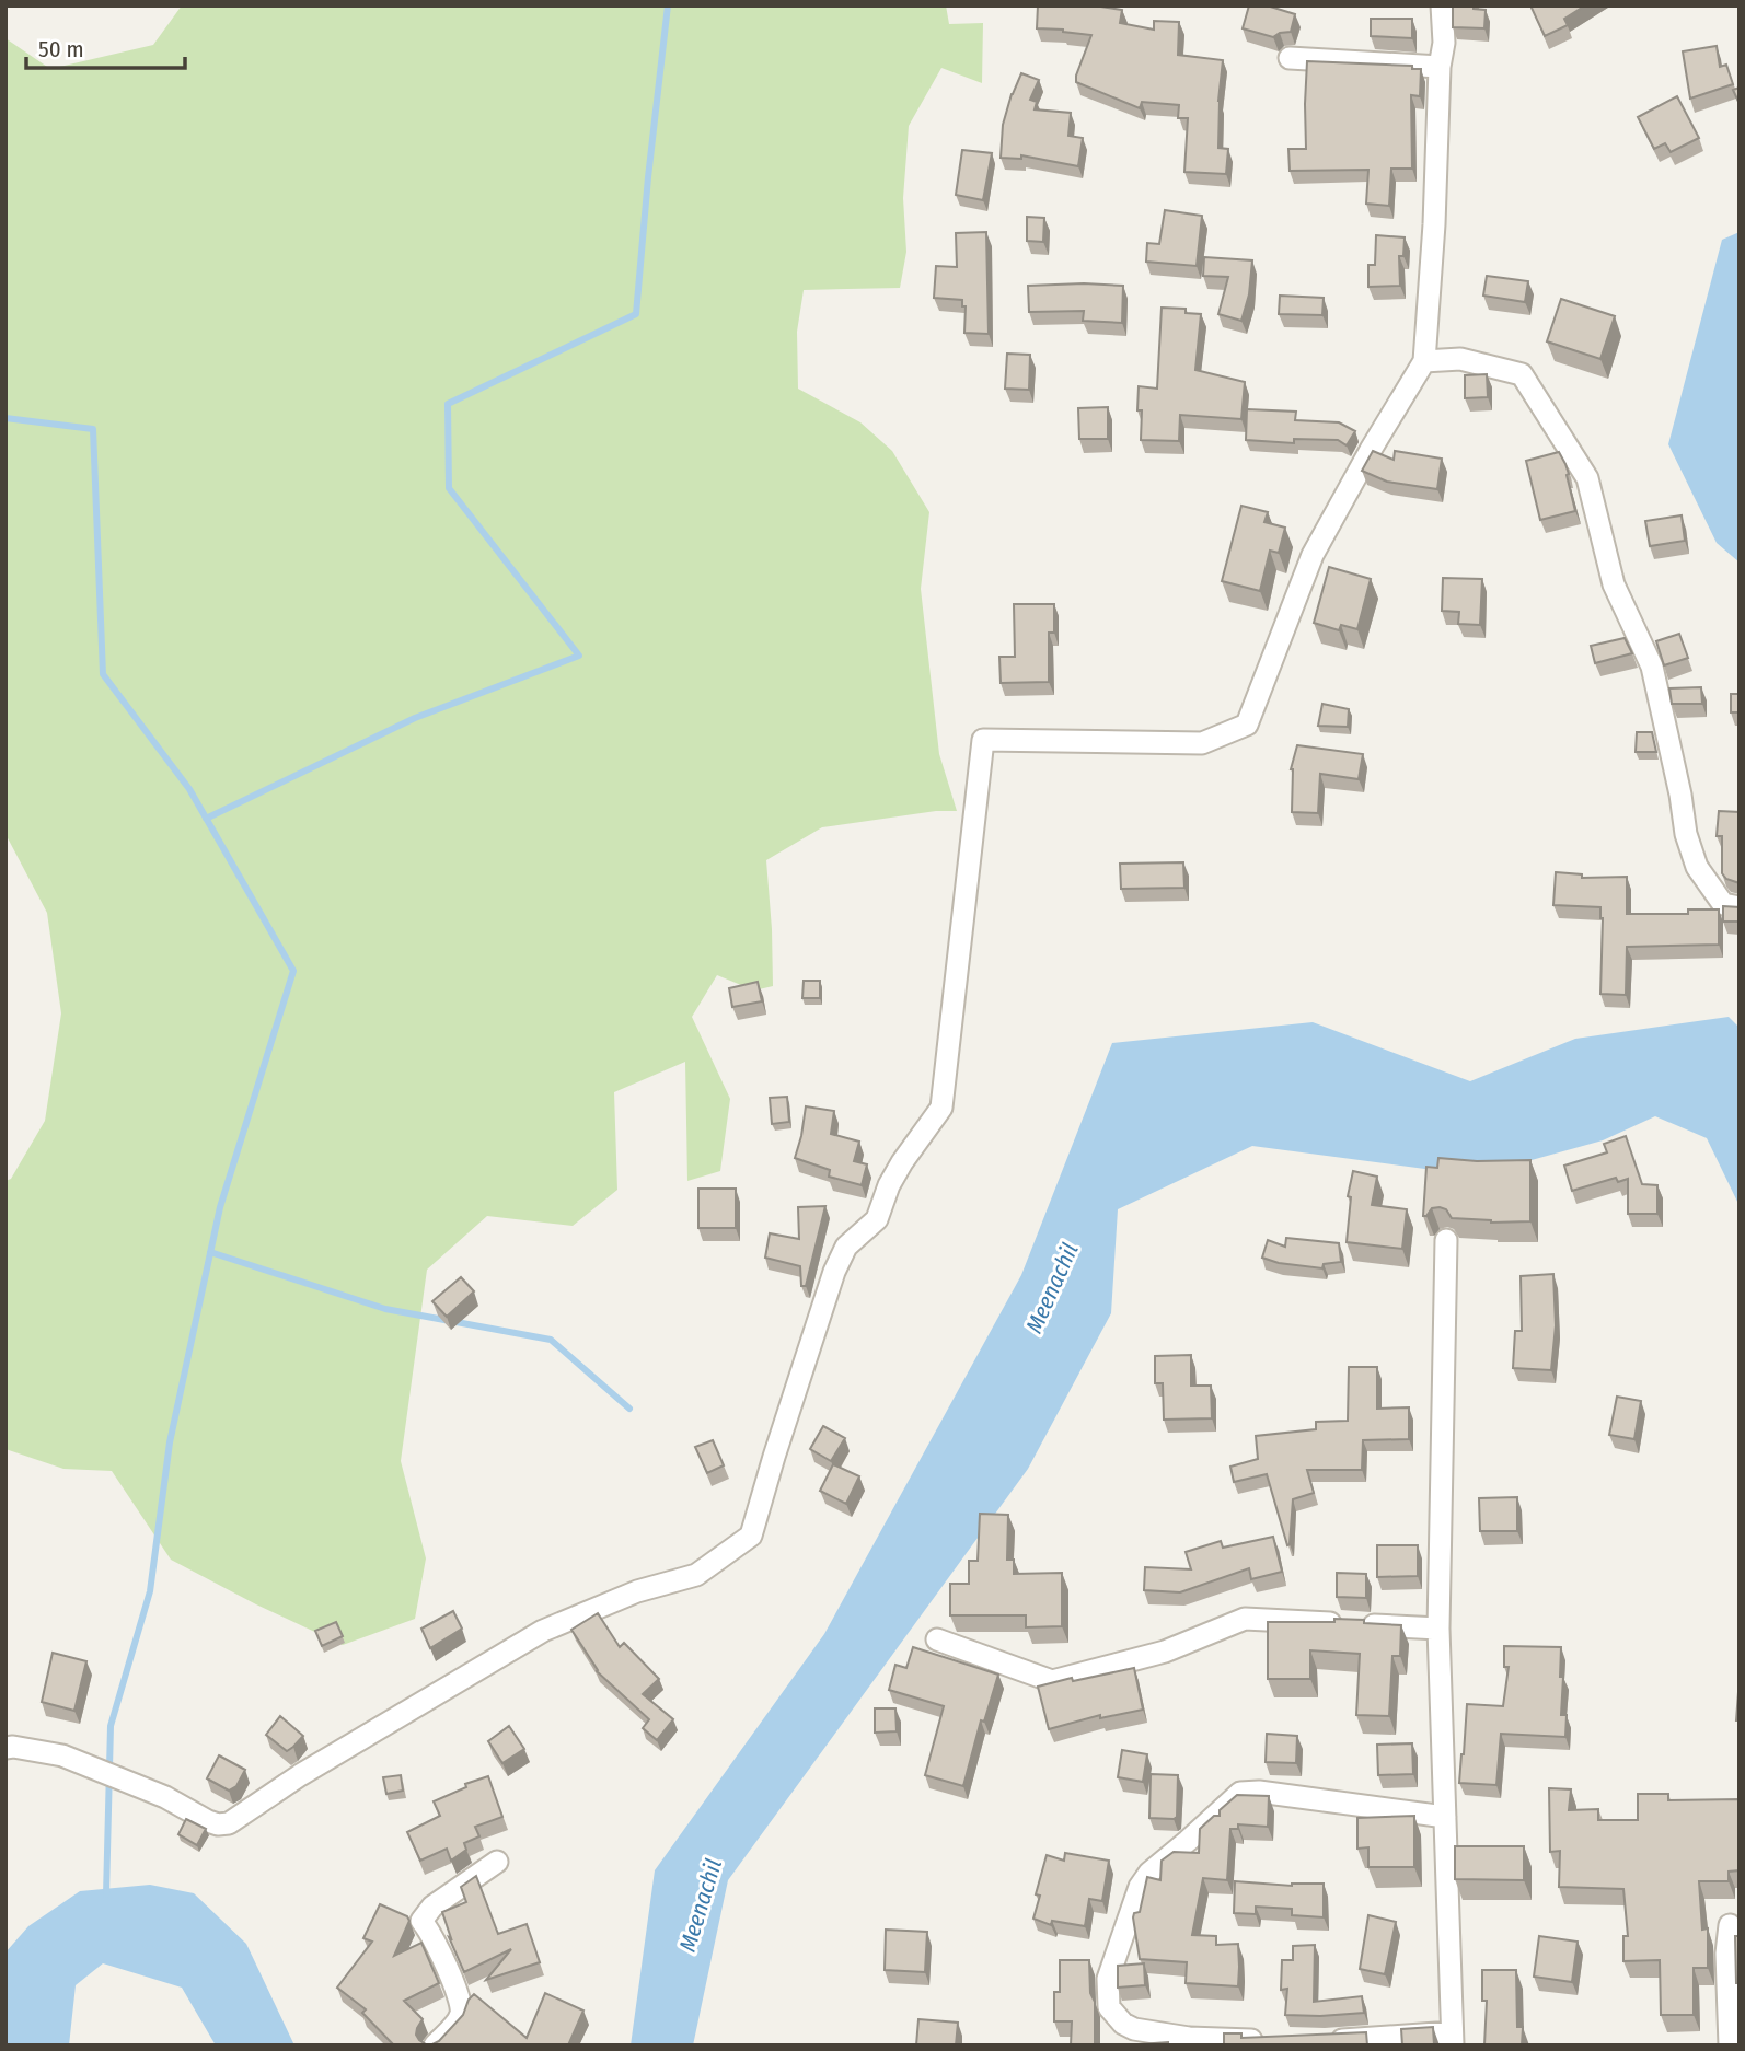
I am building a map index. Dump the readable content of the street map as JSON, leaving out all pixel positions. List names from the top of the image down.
{
  "water": ["Meenachil"],
  "scale_bar": "50 m"
}
